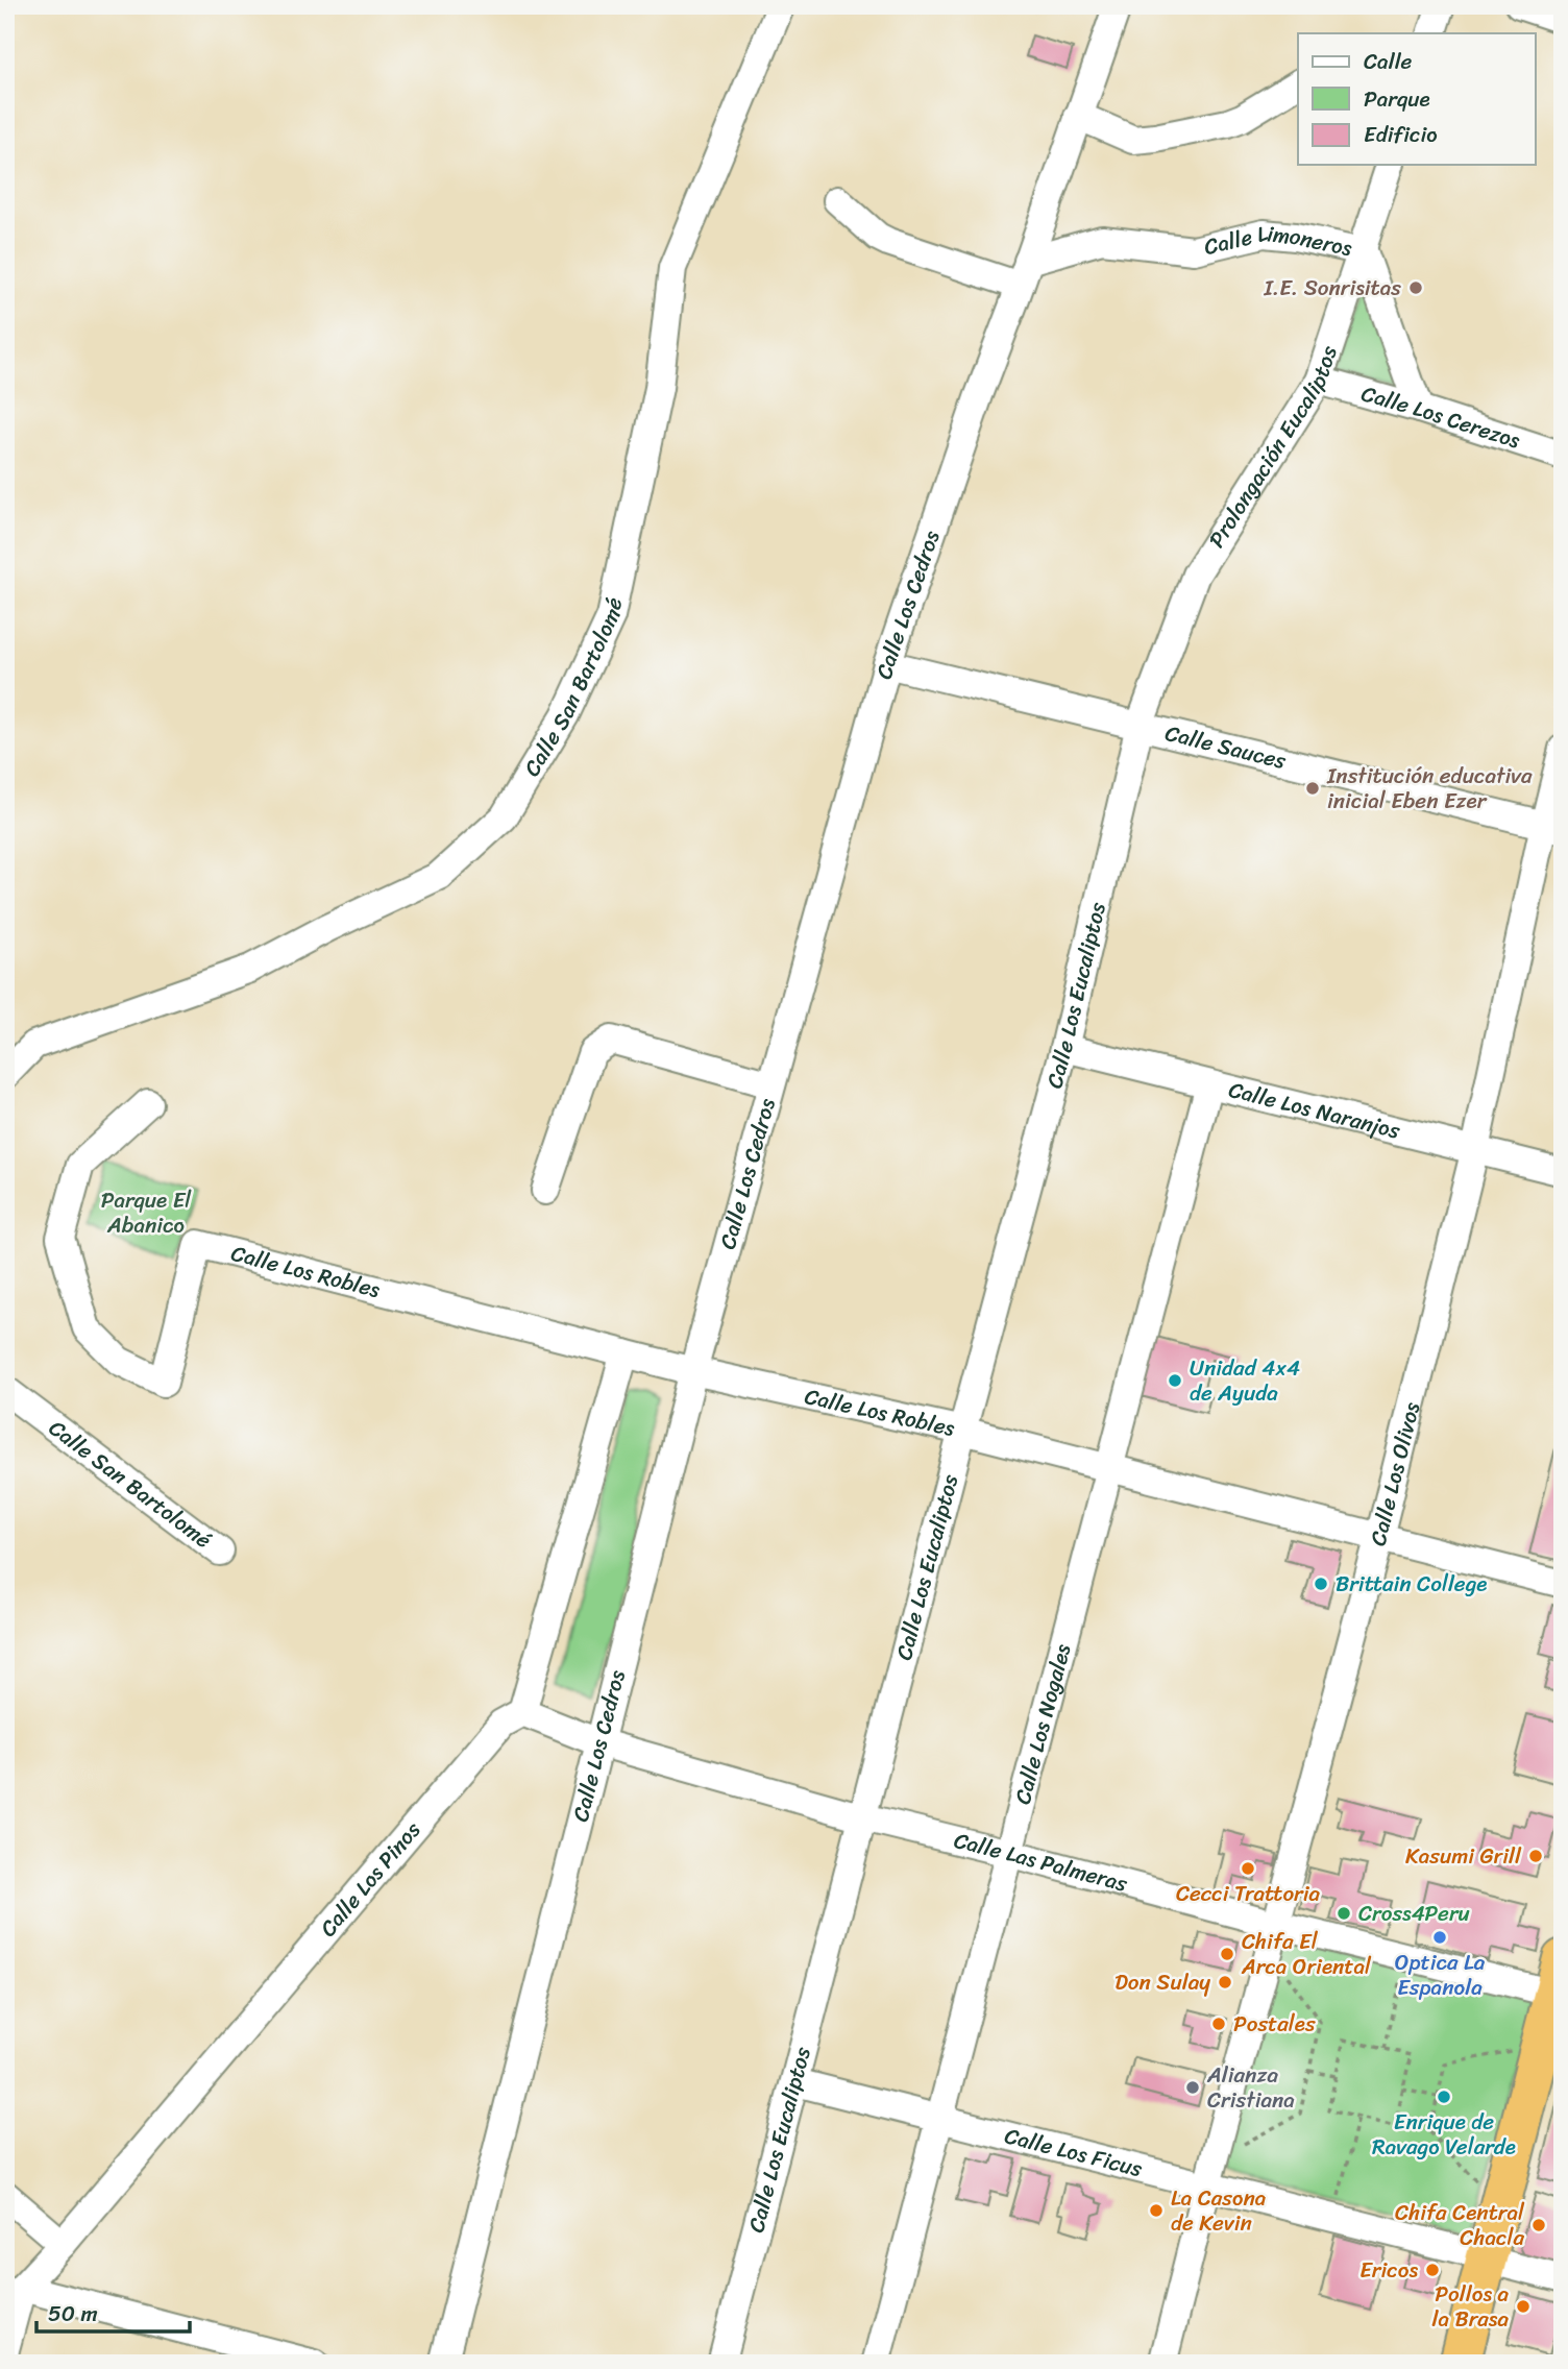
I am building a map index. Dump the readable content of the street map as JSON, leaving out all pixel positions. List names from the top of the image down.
{
  "streets": {
    "street": [
      "Calle Limoneros",
      "Calle Los Cerezos",
      "Prolongación Eucaliptos",
      "Calle Los Cedros",
      "Calle San Bartolomé",
      "Calle Sauces",
      "Calle Los Eucaliptos",
      "Calle Los Naranjos",
      "Calle Los Robles",
      "Calle Los Olivos",
      "Calle Los Nogales",
      "Calle Las Palmeras",
      "Calle Los Pinos",
      "Calle Los Ficus"
    ]
  },
  "crossings": [
    ["Calle Limoneros", "Calle Los Cerezos"],
    ["Calle Limoneros", "Prolongación Eucaliptos"],
    ["Calle Limoneros", "Calle Los Cedros"],
    ["Calle Los Cerezos", "Prolongación Eucaliptos"],
    ["Prolongación Eucaliptos", "Calle Sauces"],
    ["Prolongación Eucaliptos", "Calle Los Eucaliptos"],
    ["Calle Los Cedros", "Calle Sauces"],
    ["Calle Los Cedros", "Calle Los Robles"],
    ["Calle Los Cedros", "Calle Las Palmeras"],
    ["Calle Sauces", "Calle Los Eucaliptos"],
    ["Calle Sauces", "Calle Los Olivos"],
    ["Calle Los Eucaliptos", "Calle Los Naranjos"],
    ["Calle Los Eucaliptos", "Calle Los Robles"],
    ["Calle Los Eucaliptos", "Calle Las Palmeras"],
    ["Calle Los Eucaliptos", "Calle Los Ficus"],
    ["Calle Los Naranjos", "Calle Los Olivos"],
    ["Calle Los Naranjos", "Calle Los Nogales"],
    ["Calle Los Robles", "Calle Los Olivos"],
    ["Calle Los Robles", "Calle Los Nogales"],
    ["Calle Los Olivos", "Calle Las Palmeras"],
    ["Calle Los Olivos", "Calle Los Ficus"],
    ["Calle Los Nogales", "Calle Las Palmeras"],
    ["Calle Los Nogales", "Calle Los Ficus"],
    ["Calle Las Palmeras", "Calle Los Pinos"]
  ],
  "parks": ["Parque El Abanico"],
  "places": [
    "I.E. Sonrisitas",
    "Institución educativa inicial Eben Ezer",
    "Unidad 4x4 de Ayuda",
    "Brittain College",
    "Kasumi Grill",
    "Cecci Trattoria",
    "Cross4Peru",
    "Optica La Espanola",
    "Chifa El Arca Oriental",
    "Don Sulay",
    "Postales",
    "Alianza Cristiana",
    "Enrique de Ravago Velarde",
    "La Casona de Kevin",
    "Chifa Central Chacla",
    "Ericos",
    "Pollos a la Brasa"
  ],
  "legend": ["Calle", "Parque", "Edificio"],
  "scale_bar": "50 m"
}
